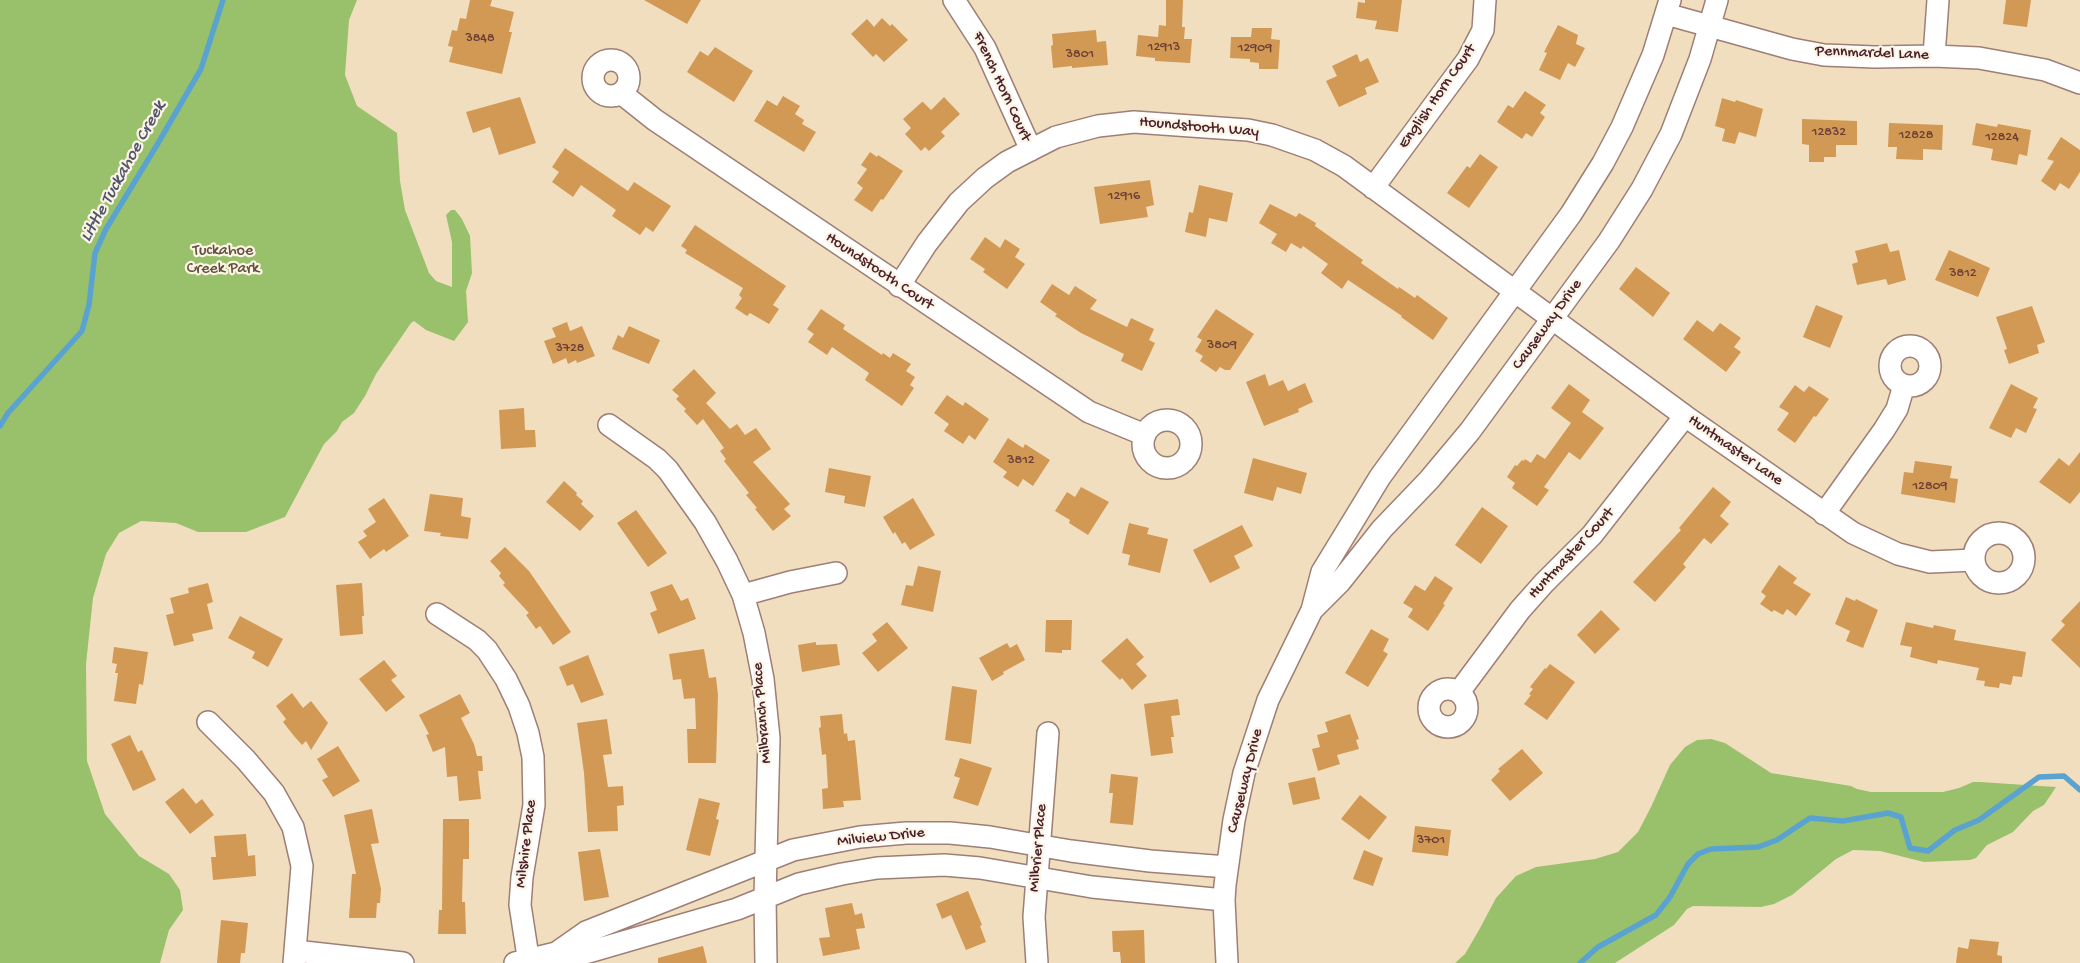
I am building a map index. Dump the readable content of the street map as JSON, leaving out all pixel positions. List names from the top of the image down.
{
  "streets": {
    "street": [
      "Pennmardel Lane",
      "French Horn Court",
      "English Horn Court",
      "Houndstooth Way",
      "Houndstooth Court",
      "Causeway Drive",
      "Huntmaster Lane",
      "Huntmaster Court",
      "Milbranch Place",
      "Milview Drive",
      "Milshire Place",
      "Milbrier Place"
    ]
  },
  "crossings": [
    ["Pennmardel Lane", "Causeway Drive"],
    ["French Horn Court", "Houndstooth Way"],
    ["English Horn Court", "Houndstooth Way"],
    ["Houndstooth Way", "Houndstooth Court"],
    ["Houndstooth Way", "Causeway Drive"],
    ["Houndstooth Way", "Huntmaster Lane"],
    ["Causeway Drive", "Huntmaster Lane"],
    ["Causeway Drive", "Milview Drive"],
    ["Huntmaster Lane", "Huntmaster Court"],
    ["Milbranch Place", "Milview Drive"],
    ["Milview Drive", "Milshire Place"],
    ["Milview Drive", "Milbrier Place"]
  ],
  "water": ["Little Tuckahoe Creek"],
  "parks": ["Tuckahoe Creek Park"],
  "house_numbers": [
    "3848",
    "12913",
    "12909",
    "3801",
    "12832",
    "12828",
    "12824",
    "12916",
    "3812",
    "3809",
    "3728",
    "3812",
    "12809",
    "3701"
  ]
}
